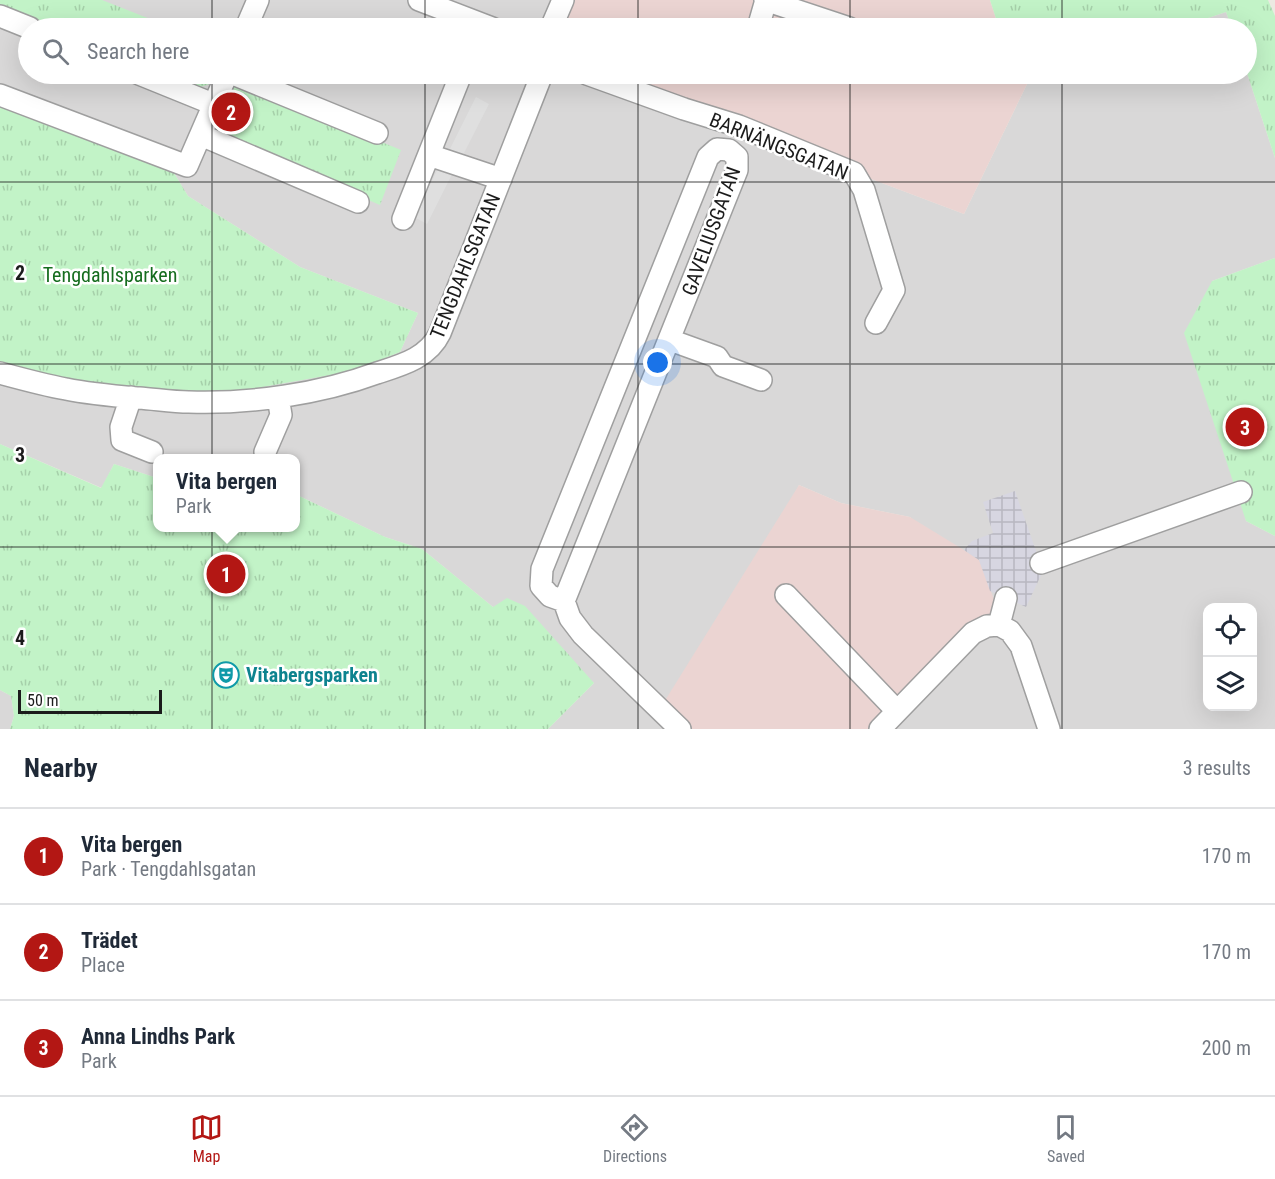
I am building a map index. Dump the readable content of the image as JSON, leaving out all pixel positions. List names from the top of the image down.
{
  "streets": {
    "street": ["BARNÄNGSGATAN", "GAVELIUSGATAN", "TENGDAHLSGATAN"]
  },
  "parks": ["Tengdahlsparken"],
  "places": {
    "theatre": ["Vitabergsparken"]
  },
  "scale_bar": "50 m",
  "page": {
    "search": "Search here",
    "pins": ["2", "3", "1"],
    "popup": ["Vita bergen", "Park"],
    "scale": "50 m",
    "heading": ["Nearby", "3 results"],
    "list": [
      {
        "mark": "1",
        "name": "Vita bergen",
        "note": "Park · Tengdahlsgatan",
        "value": "170 m"
      },
      {
        "mark": "2",
        "name": "Trädet",
        "note": "Place",
        "value": "170 m"
      },
      {
        "mark": "3",
        "name": "Anna Lindhs Park",
        "note": "Park",
        "value": "200 m"
      }
    ],
    "nav": ["Map", "Directions", "Saved"]
  },
  "grid": {
    "rows": ["2", "3", "4"]
  }
}
